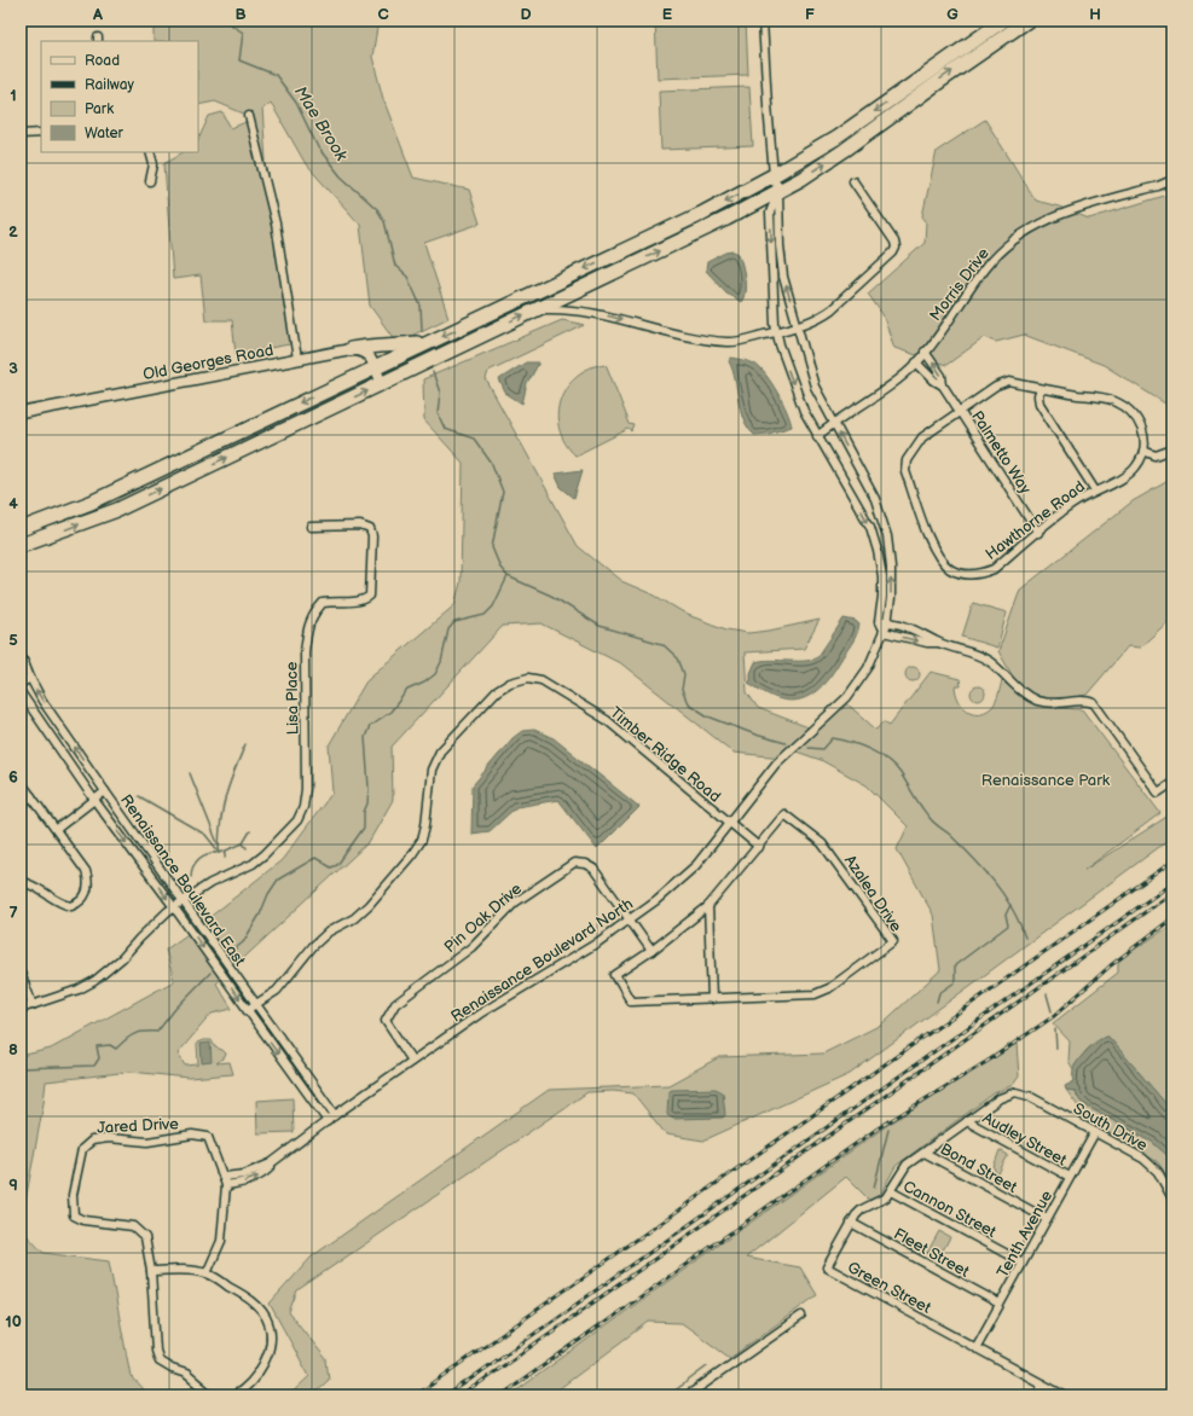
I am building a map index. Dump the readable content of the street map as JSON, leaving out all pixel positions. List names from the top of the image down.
{
  "streets": {
    "street": [
      "Morris Drive",
      "Old Georges Road",
      "Palmetto Way",
      "Hawthorne Road",
      "Lisa Place",
      "Timber Ridge Road",
      "Renaissance Boulevard East",
      "Azalea Drive",
      "Pin Oak Drive",
      "Renaissance Boulevard North",
      "Jared Drive",
      "South Drive",
      "Audley Street",
      "Bond Street",
      "Cannon Street",
      "Tenth Avenue",
      "Fleet Street",
      "Green Street"
    ]
  },
  "crossings": [
    ["Morris Drive", "Renaissance Boulevard North"],
    ["Palmetto Way", "Hawthorne Road"],
    ["Lisa Place", "Renaissance Boulevard East"],
    ["Timber Ridge Road", "Renaissance Boulevard East"],
    ["Timber Ridge Road", "Renaissance Boulevard North"],
    ["Renaissance Boulevard East", "Renaissance Boulevard North"],
    ["Pin Oak Drive", "Renaissance Boulevard North"],
    ["Renaissance Boulevard North", "Jared Drive"],
    ["South Drive", "Tenth Avenue"],
    ["South Drive", "Green Street"],
    ["Audley Street", "Tenth Avenue"],
    ["Audley Street", "Green Street"],
    ["Bond Street", "Tenth Avenue"],
    ["Bond Street", "Green Street"],
    ["Cannon Street", "Tenth Avenue"],
    ["Cannon Street", "Green Street"],
    ["Tenth Avenue", "Fleet Street"],
    ["Tenth Avenue", "Green Street"],
    ["Fleet Street", "Green Street"]
  ],
  "water": ["Mae Brook"],
  "parks": ["Renaissance Park"],
  "legend": [
    "Road",
    "Railway",
    "Park",
    "Water"
  ],
  "grid": {
    "columns": [
      "A",
      "B",
      "C",
      "D",
      "E",
      "F",
      "G",
      "H"
    ],
    "rows": [
      "1",
      "2",
      "3",
      "4",
      "5",
      "6",
      "7",
      "8",
      "9",
      "10"
    ]
  }
}
